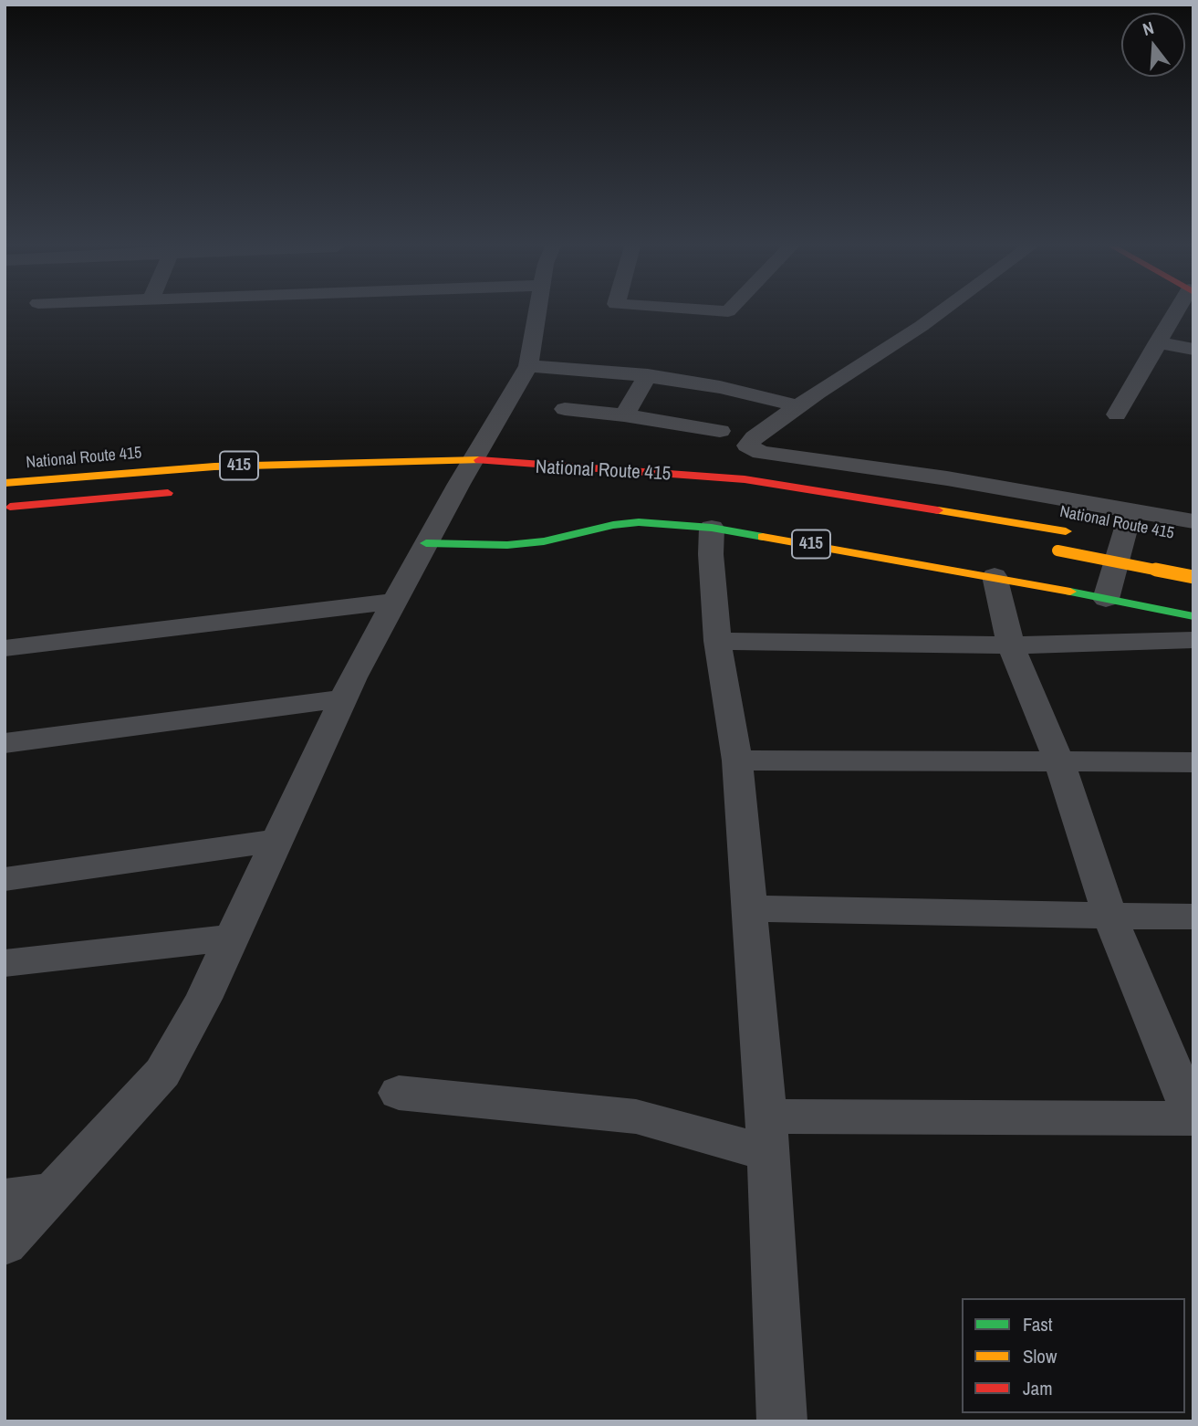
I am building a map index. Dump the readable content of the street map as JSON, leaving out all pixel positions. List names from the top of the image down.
{
  "streets": {
    "main road": ["National Route 415", "415"]
  },
  "legend": ["Fast", "Slow", "Jam"],
  "north": "top"
}
